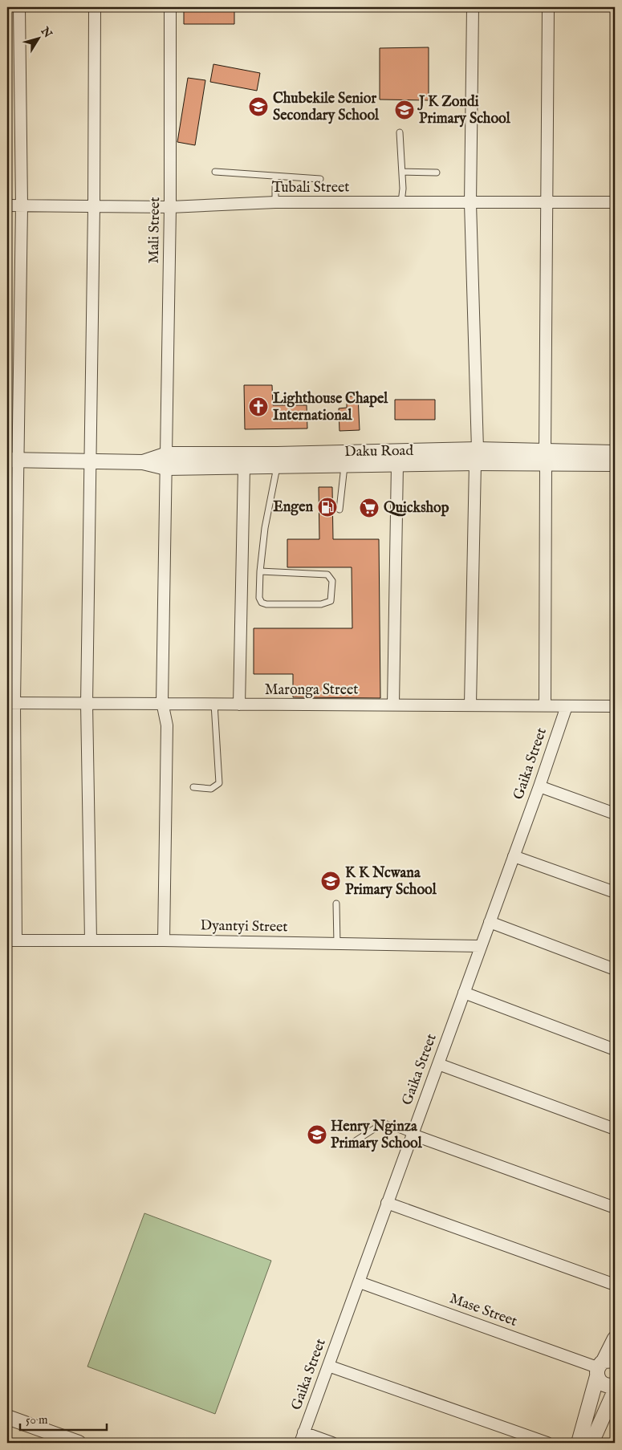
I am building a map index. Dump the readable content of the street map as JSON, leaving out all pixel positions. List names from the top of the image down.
{
  "streets": {
    "street": [
      "Tubali Street",
      "Mali Street",
      "Daku Road",
      "Maronga Street",
      "Gaika Street",
      "Dyantyi Street",
      "Mase Street"
    ]
  },
  "crossings": [
    ["Tubali Street", "Mali Street"],
    ["Mali Street", "Daku Road"],
    ["Mali Street", "Maronga Street"],
    ["Mali Street", "Dyantyi Street"],
    ["Maronga Street", "Gaika Street"],
    ["Gaika Street", "Dyantyi Street"],
    ["Gaika Street", "Mase Street"]
  ],
  "places": {
    "school or university": [
      "Chubekile Senior Secondary School",
      "J K Zondi Primary School",
      "K K Ncwana Primary School",
      "Henry Nginza Primary School"
    ],
    "church": ["Lighthouse Chapel International"],
    "fuel station": ["Engen"],
    "supermarket": ["Quickshop"]
  },
  "scale_bar": "50 m",
  "north": "top right"
}
